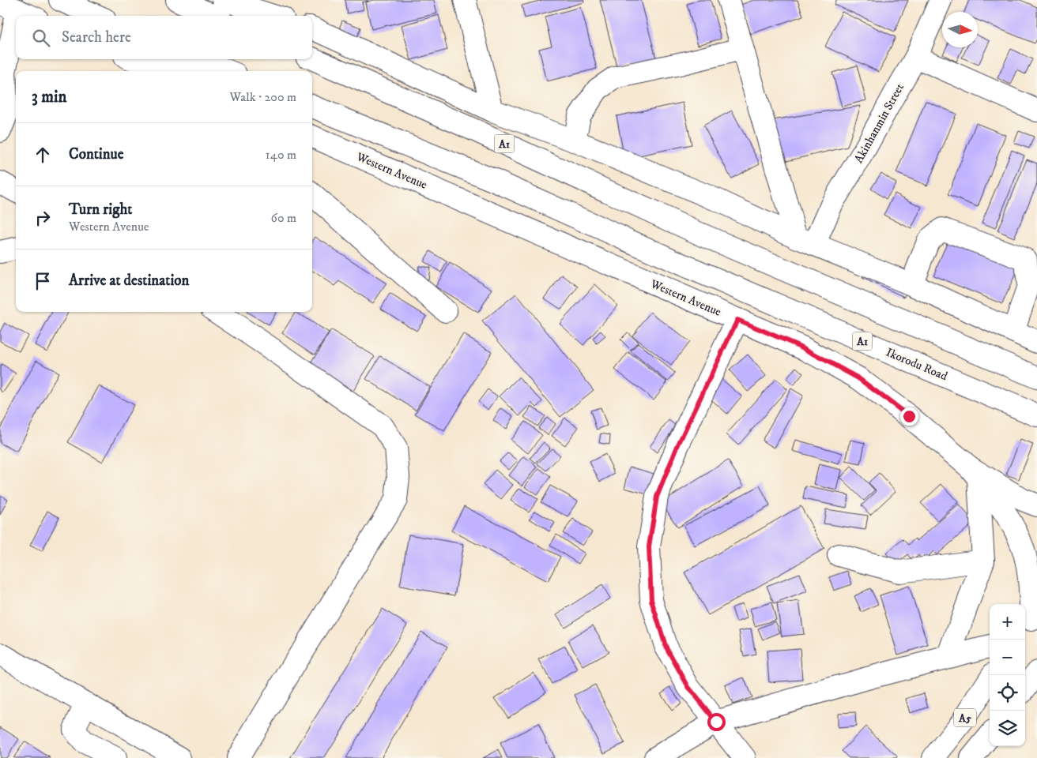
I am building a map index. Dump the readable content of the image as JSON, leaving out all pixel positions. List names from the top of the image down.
{
  "streets": {
    "main road": [
      "Akinhanmin Street",
      "A1",
      "Western Avenue",
      "Ikorodu Road",
      "A5"
    ]
  },
  "north": "right",
  "page": {
    "search": "Search here",
    "heading": ["3 min", "Walk · 200 m"],
    "list": [
      ["Continue", "140 m"],
      ["Turn right", "Western Avenue", "60 m"],
      "Arrive at destination"
    ],
    "map_buttons": ["+", "−"]
  }
}
